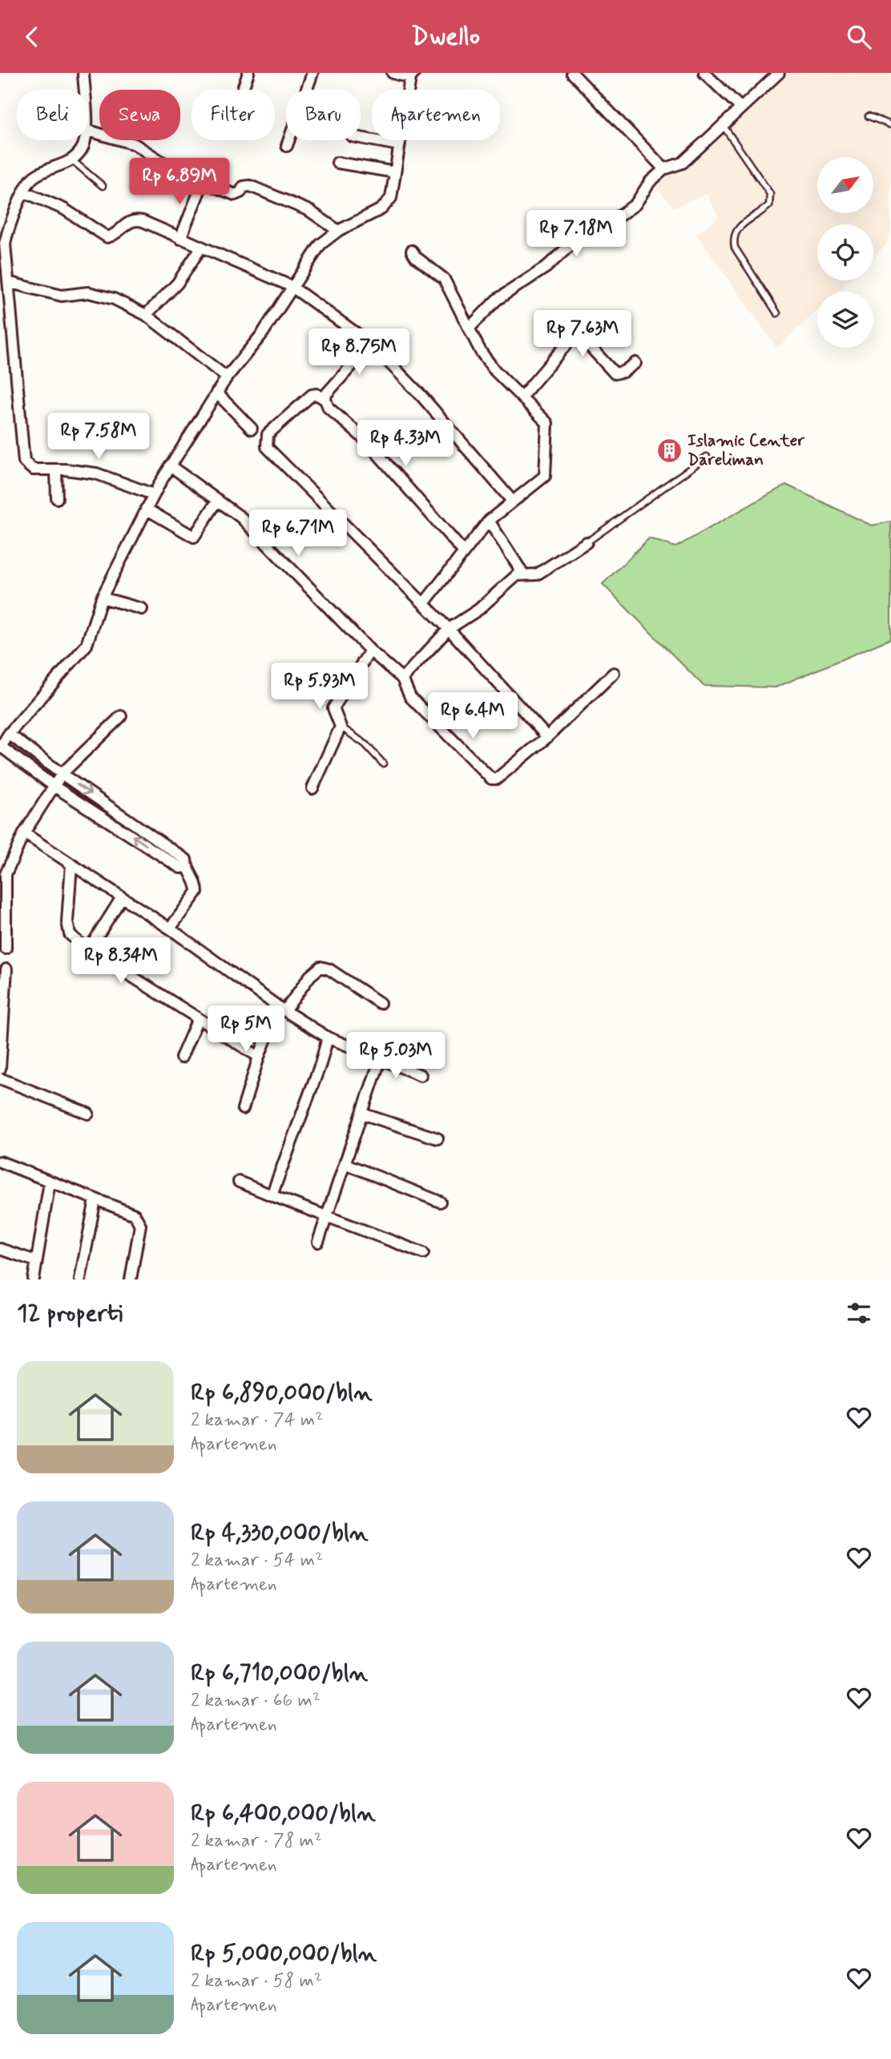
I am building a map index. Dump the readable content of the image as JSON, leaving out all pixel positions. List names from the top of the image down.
{
  "places": {
    "building": ["Islamic Center Dareliman"]
  },
  "north": "top right",
  "page": {
    "header": "Dwello",
    "chip": [
      "Beli",
      "Sewa",
      "Filter",
      "Baru",
      "Apartemen"
    ],
    "price": [
      "Rp 6.89M",
      "Rp 7.18M",
      "Rp 7.63M",
      "Rp 8.75M",
      "Rp 7.58M",
      "Rp 4.33M",
      "Rp 6.71M",
      "Rp 5.93M",
      "Rp 6.4M",
      "Rp 8.34M",
      "Rp 5M",
      "Rp 5.03M"
    ],
    "heading": "12 properti",
    "list": [
      {
        "name": "Rp 6,890,000/bln",
        "note": "2 kamar · 74 m² · Apartemen"
      },
      {
        "name": "Rp 4,330,000/bln",
        "note": "2 kamar · 54 m² · Apartemen"
      },
      {
        "name": "Rp 6,710,000/bln",
        "note": "2 kamar · 66 m² · Apartemen"
      },
      {
        "name": "Rp 6,400,000/bln",
        "note": "2 kamar · 78 m² · Apartemen"
      },
      {
        "name": "Rp 5,000,000/bln",
        "note": "2 kamar · 58 m² · Apartemen"
      }
    ]
  }
}
